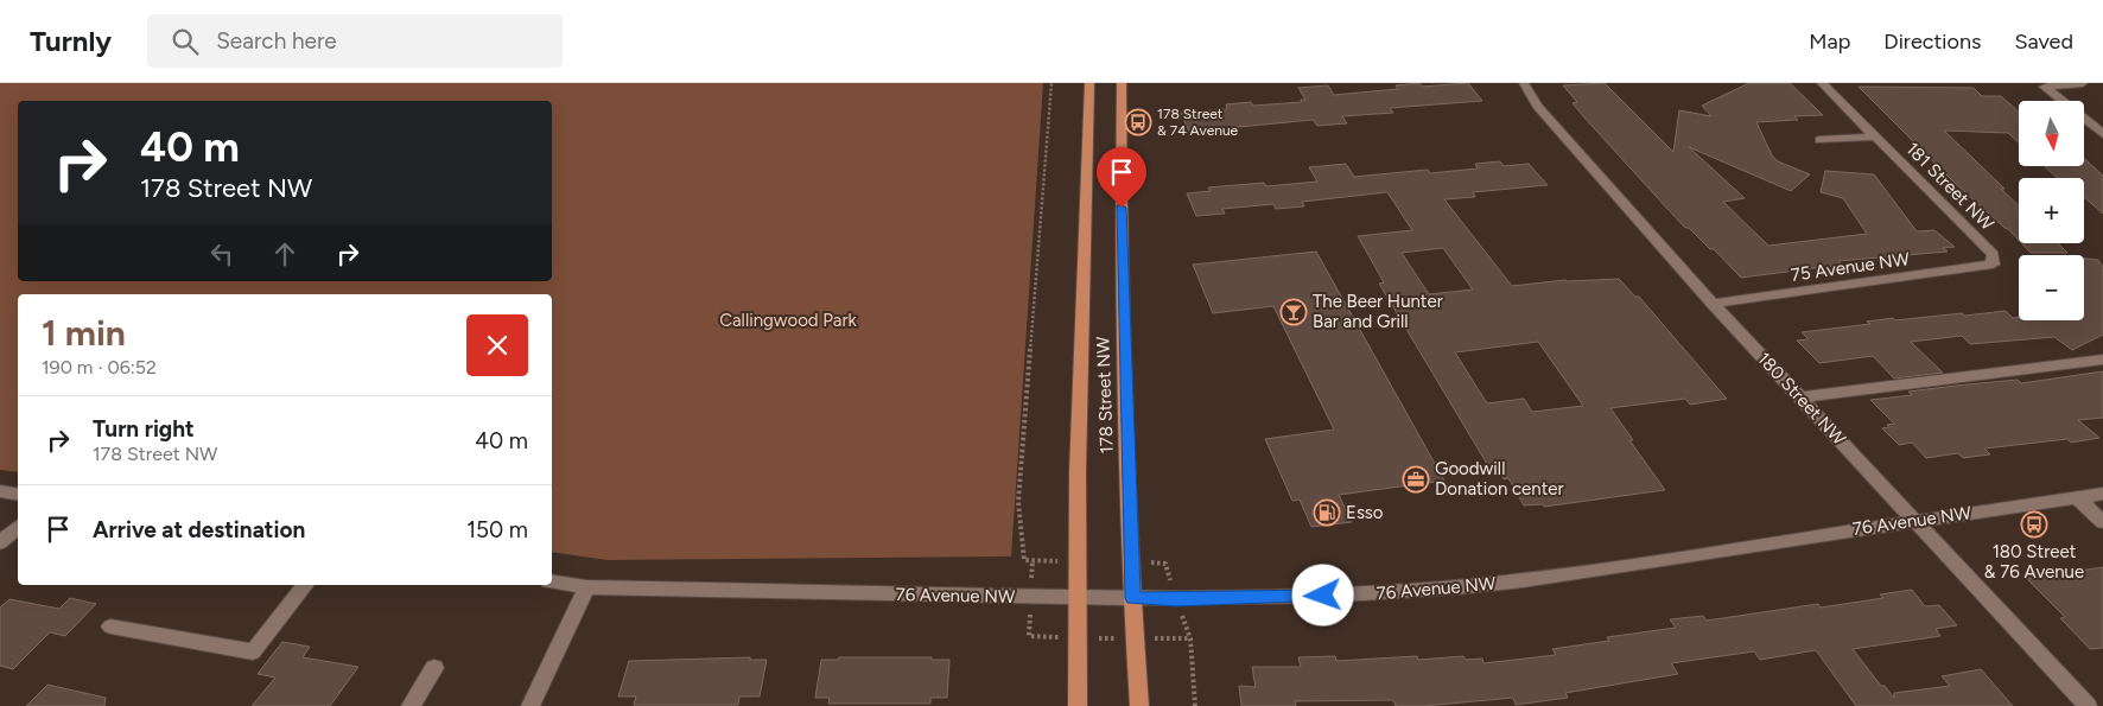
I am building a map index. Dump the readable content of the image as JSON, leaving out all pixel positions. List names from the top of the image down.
{
  "streets": {
    "main road": ["178 Street NW"],
    "street": [
      "181 Street NW",
      "75 Avenue NW",
      "180 Street NW",
      "76 Avenue NW"
    ]
  },
  "crossings": [
    ["181 Street NW", "75 Avenue NW"],
    ["75 Avenue NW", "180 Street NW"],
    ["178 Street NW", "76 Avenue NW"],
    ["180 Street NW", "76 Avenue NW"]
  ],
  "parks": ["Callingwood Park"],
  "places": {
    "bus stop": ["178 Street & 74 Avenue", "180 Street & 76 Avenue"],
    "bar": ["The Beer Hunter Bar and Grill"],
    "office": ["Goodwill Donation center"],
    "fuel station": ["Esso"]
  },
  "north": "bottom",
  "page": {
    "header": "Turnly",
    "search": "Search here",
    "nav": ["Map", "Directions", "Saved"],
    "map_buttons": ["+", "−"],
    "turn": ["40 m", "178 Street NW"],
    "heading": ["1 min", "190 m · 06:52"],
    "list": [
      {
        "name": "Turn right",
        "note": "178 Street NW",
        "value": "40 m"
      },
      {
        "name": "Arrive at destination",
        "value": "150 m"
      }
    ]
  }
}
